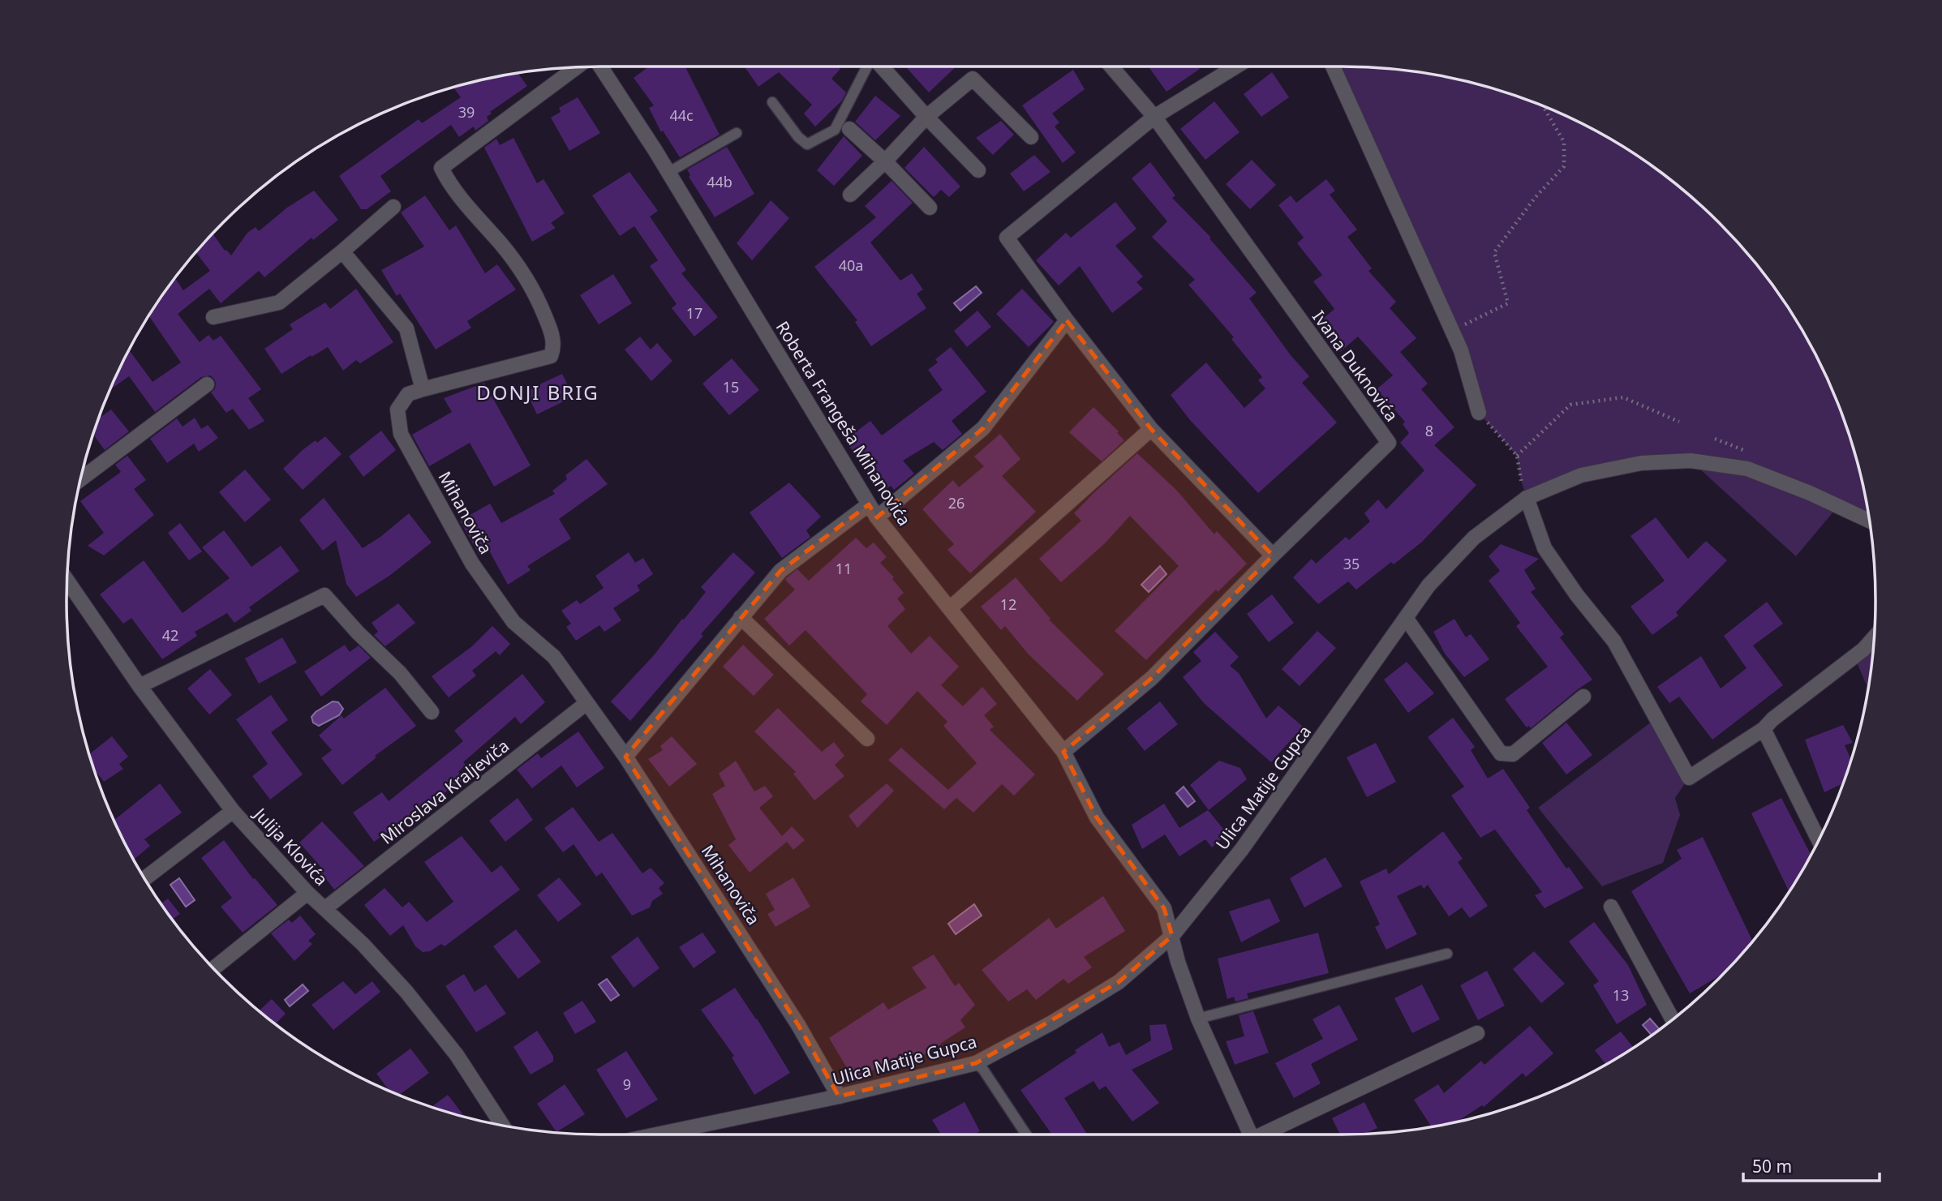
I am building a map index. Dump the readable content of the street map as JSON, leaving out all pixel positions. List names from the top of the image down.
{
  "streets": {
    "street": [
      "Ivana Duknovića",
      "Roberta Frangeša Mihanovića",
      "Mihanoviča",
      "Ulica Matije Gupca",
      "Miroslava Kraljeviča",
      "Julija Klovića"
    ]
  },
  "crossings": [
    ["Ivana Duknovića", "Roberta Frangeša Mihanovića"],
    ["Roberta Frangeša Mihanovića", "Ulica Matije Gupca"],
    ["Mihanoviča", "Ulica Matije Gupca"],
    ["Mihanoviča", "Miroslava Kraljeviča"],
    ["Miroslava Kraljeviča", "Julija Klovića"]
  ],
  "districts": ["DONJI BRIG"],
  "house_numbers": [
    "39",
    "44c",
    "44b",
    "40a",
    "17",
    "15",
    "8",
    "26",
    "35",
    "11",
    "12",
    "42",
    "13",
    "9"
  ],
  "scale_bar": "50 m"
}
